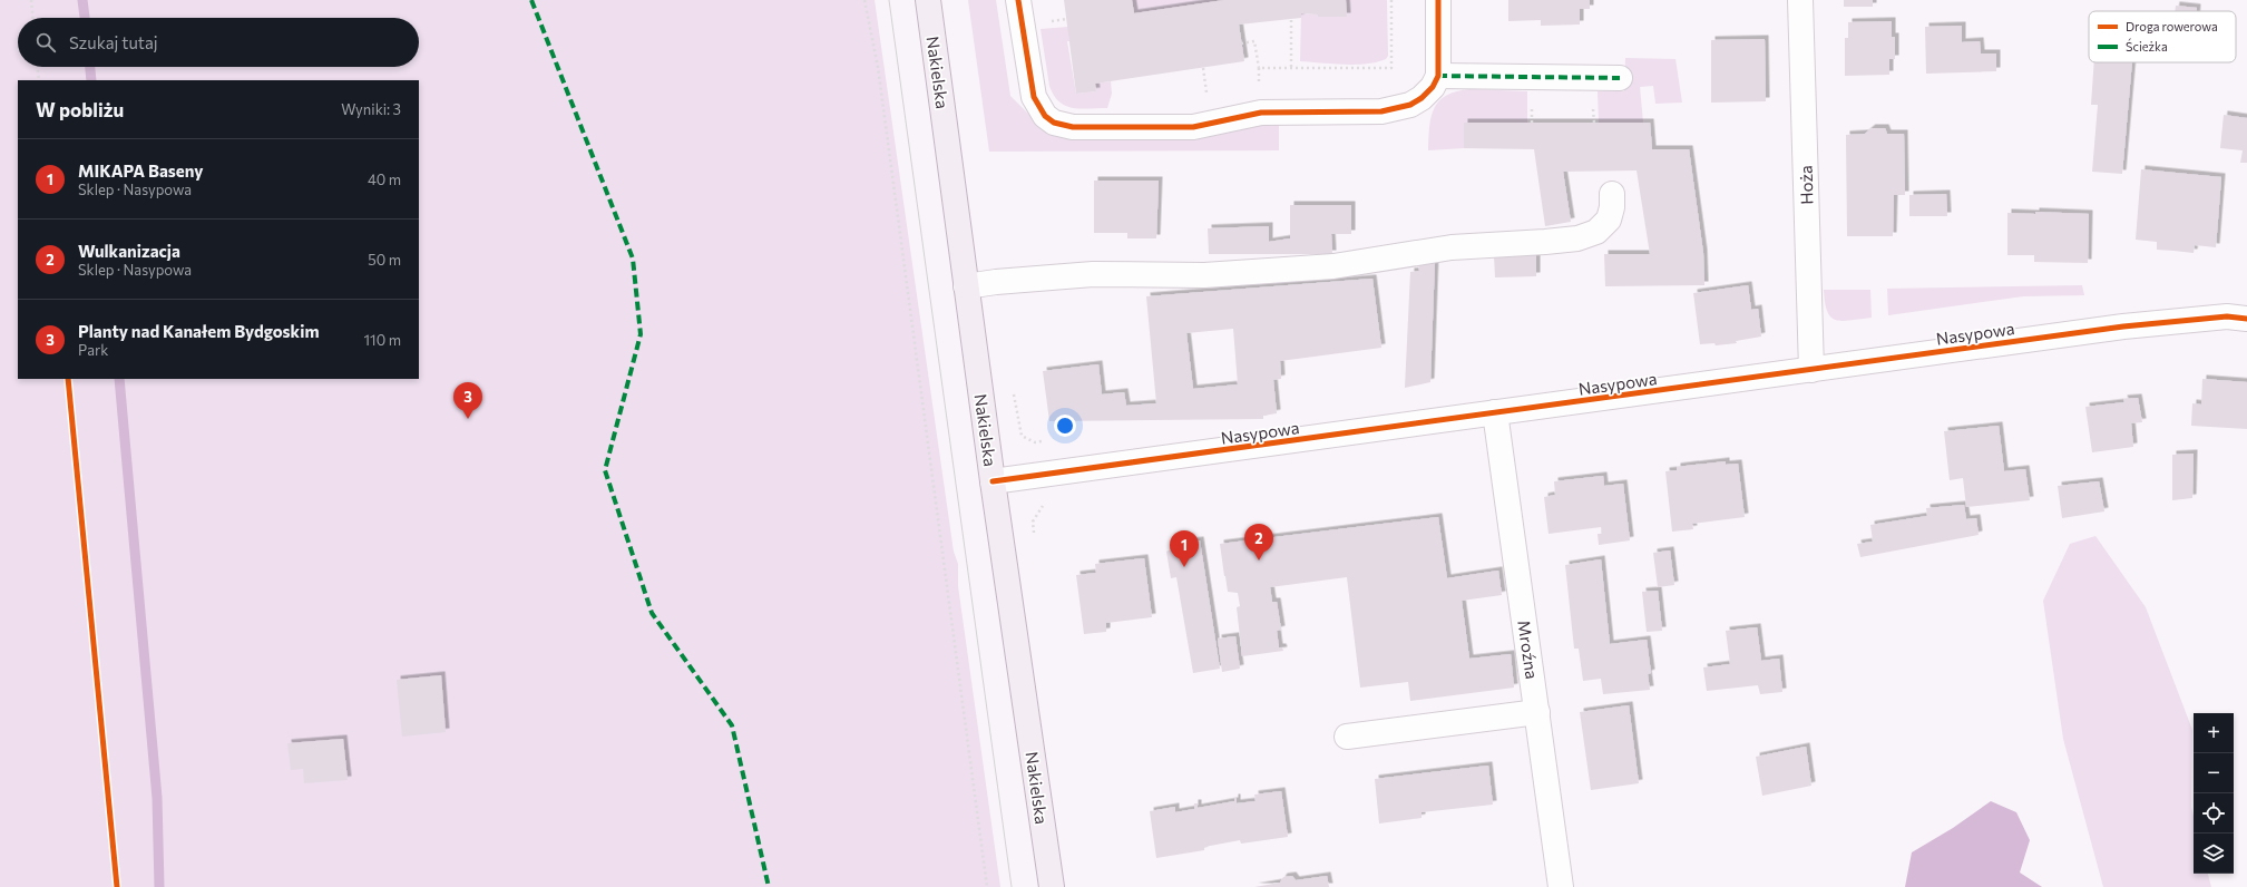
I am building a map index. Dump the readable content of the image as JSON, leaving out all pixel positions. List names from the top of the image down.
{
  "streets": {
    "main road": ["Nakielska"],
    "street": ["Hoża", "Nasypowa", "Mroźna"]
  },
  "crossings": [
    ["Nakielska", "Nasypowa"],
    ["Hoża", "Nasypowa"],
    ["Nasypowa", "Mroźna"]
  ],
  "legend": ["Droga rowerowa", "Ścieżka"],
  "page": {
    "search": "Szukaj tutaj",
    "heading": ["W pobliżu", "Wyniki: 3"],
    "list": [
      {
        "mark": "1",
        "name": "MIKAPA Baseny",
        "note": "Sklep · Nasypowa",
        "value": "40 m"
      },
      {
        "mark": "2",
        "name": "Wulkanizacja",
        "note": "Sklep · Nasypowa",
        "value": "50 m"
      },
      {
        "mark": "3",
        "name": "Planty nad Kanałem Bydgoskim",
        "note": "Park",
        "value": "110 m"
      }
    ],
    "pins": ["3", "2", "1"],
    "map_buttons": ["+", "−"]
  }
}
